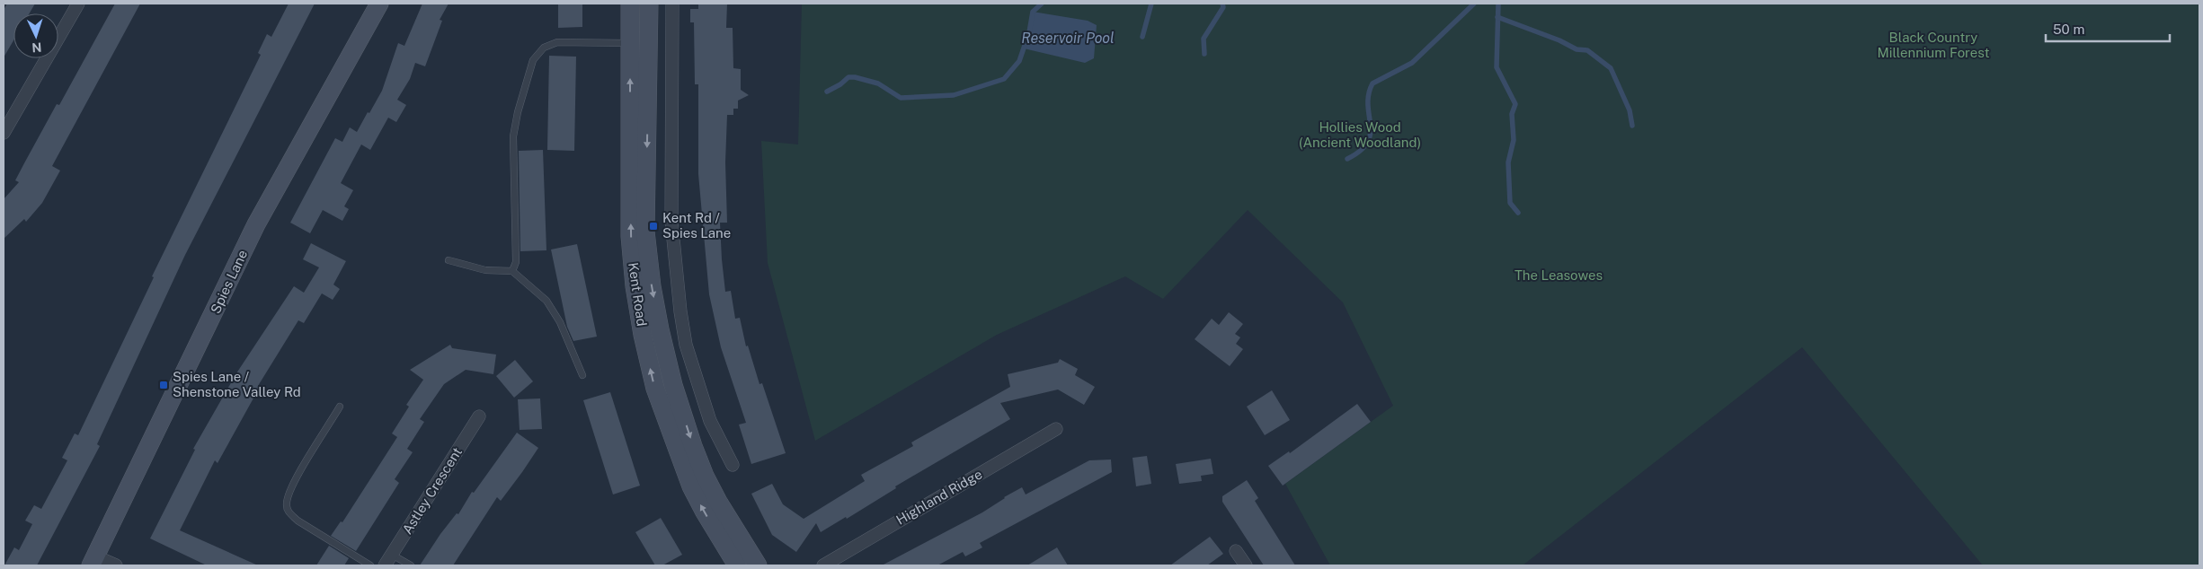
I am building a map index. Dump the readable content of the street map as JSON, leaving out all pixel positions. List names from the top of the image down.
{
  "streets": {
    "main road": ["Spies Lane", "Kent Road"],
    "street": ["Astley Crescent", "Highland Ridge"]
  },
  "water": ["Reservoir Pool"],
  "parks": ["Black Country Millennium Forest", "Hollies Wood (Ancient Woodland)", "The Leasowes"],
  "places": {
    "transit": ["Kent Rd / Spies Lane", "Spies Lane / Shenstone Valley Rd"]
  },
  "scale_bar": "50 m",
  "north": "bottom"
}
